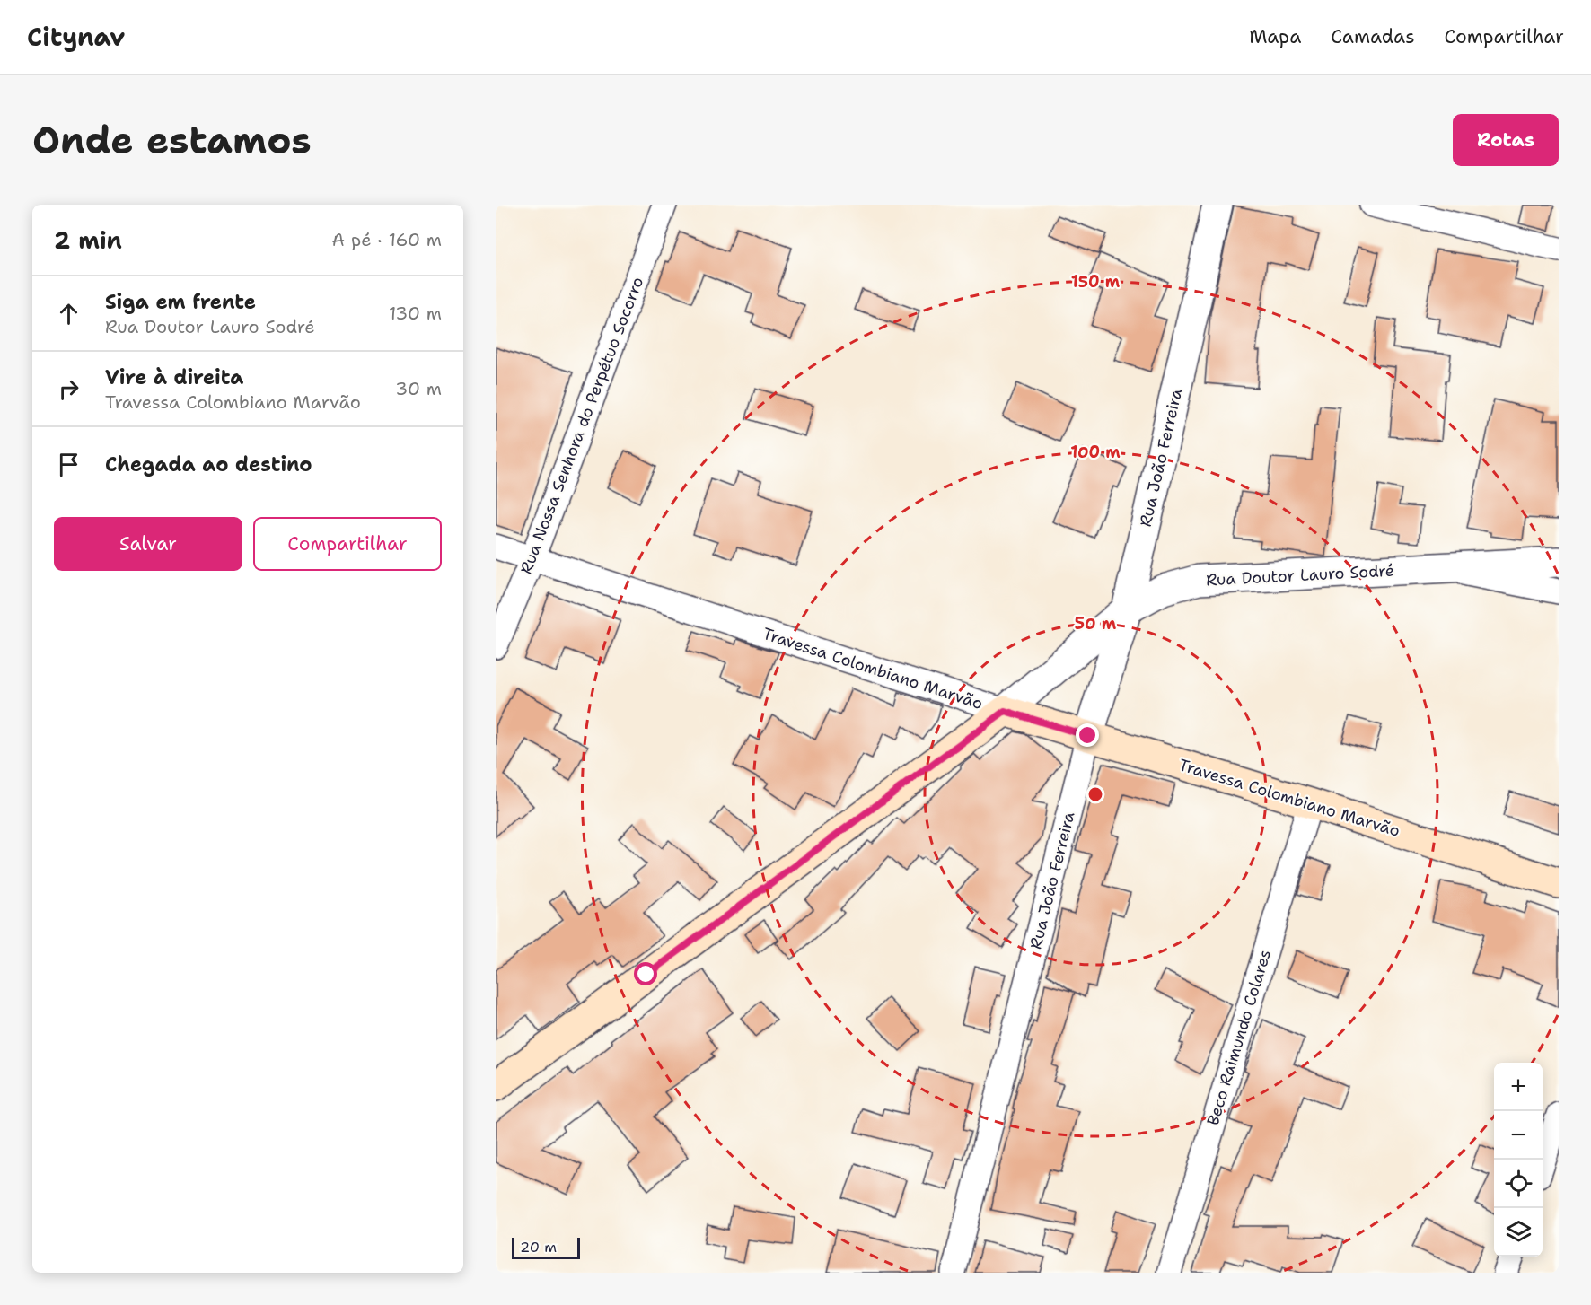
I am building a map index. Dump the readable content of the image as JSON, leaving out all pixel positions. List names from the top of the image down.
{
  "streets": {
    "main road": ["Rua Doutor Lauro Sodré", "Travessa Colombiano Marvão"],
    "street": ["Rua Nossa Senhora do Perpétuo Socorro", "Rua João Ferreira", "Beco Raimundo Colares"]
  },
  "crossings": [
    ["Rua Nossa Senhora do Perpétuo Socorro", "Travessa Colombiano Marvão"],
    ["Rua João Ferreira", "Rua Doutor Lauro Sodré"],
    ["Rua João Ferreira", "Travessa Colombiano Marvão"],
    ["Rua Doutor Lauro Sodré", "Travessa Colombiano Marvão"],
    ["Travessa Colombiano Marvão", "Beco Raimundo Colares"]
  ],
  "scale_bar": "20 m",
  "page": {
    "header": "Citynav",
    "nav": ["Mapa", "Camadas", "Compartilhar"],
    "buttons": [
      "Rotas",
      ["Salvar", "Compartilhar"]
    ],
    "title": "Onde estamos",
    "heading": ["2 min", "A pé · 160 m"],
    "list": [
      ["Siga em frente", "Rua Doutor Lauro Sodré", "130 m"],
      ["Vire à direita", "Travessa Colombiano Marvão", "30 m"],
      "Chegada ao destino"
    ],
    "map_buttons": ["+", "−"],
    "scale": "20 m"
  },
  "rings": ["150 m", "100 m", "50 m"]
}
